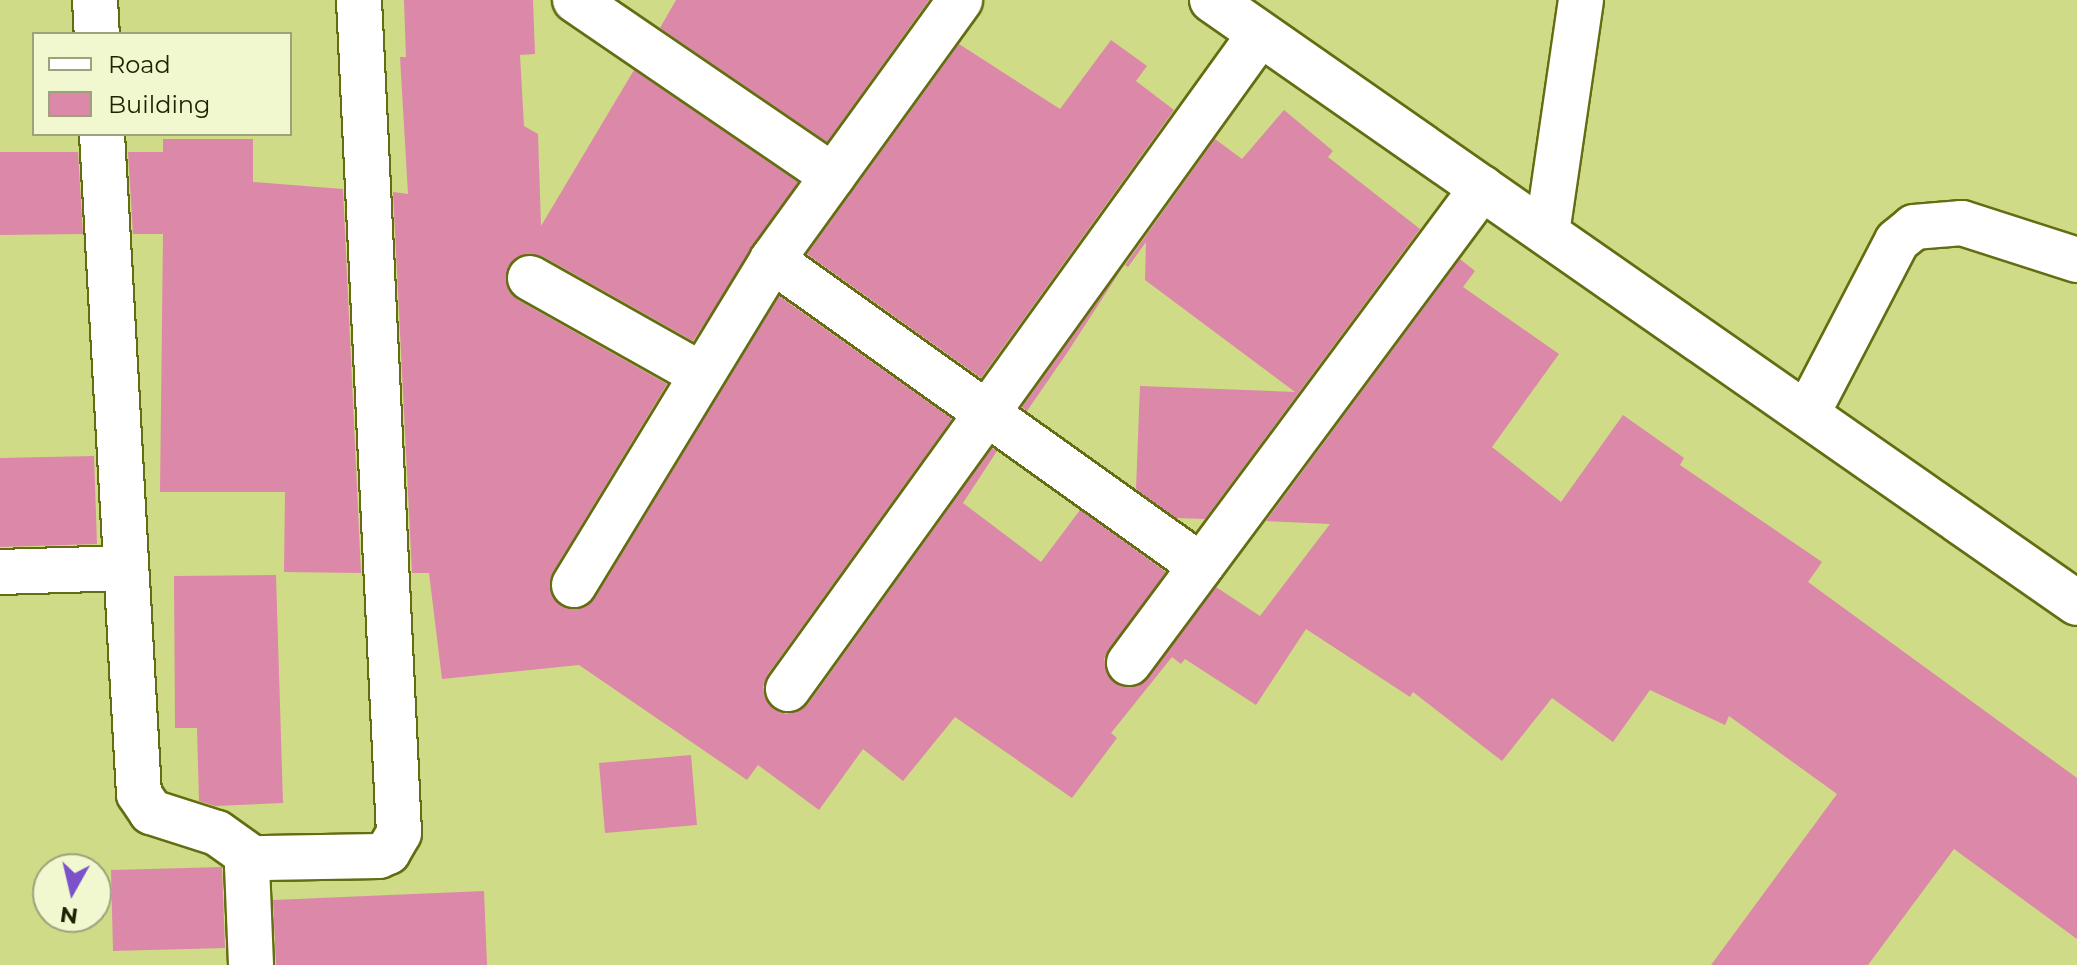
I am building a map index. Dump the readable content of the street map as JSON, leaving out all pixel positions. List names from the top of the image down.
{
  "legend": ["Road", "Building"],
  "north": "bottom"
}
